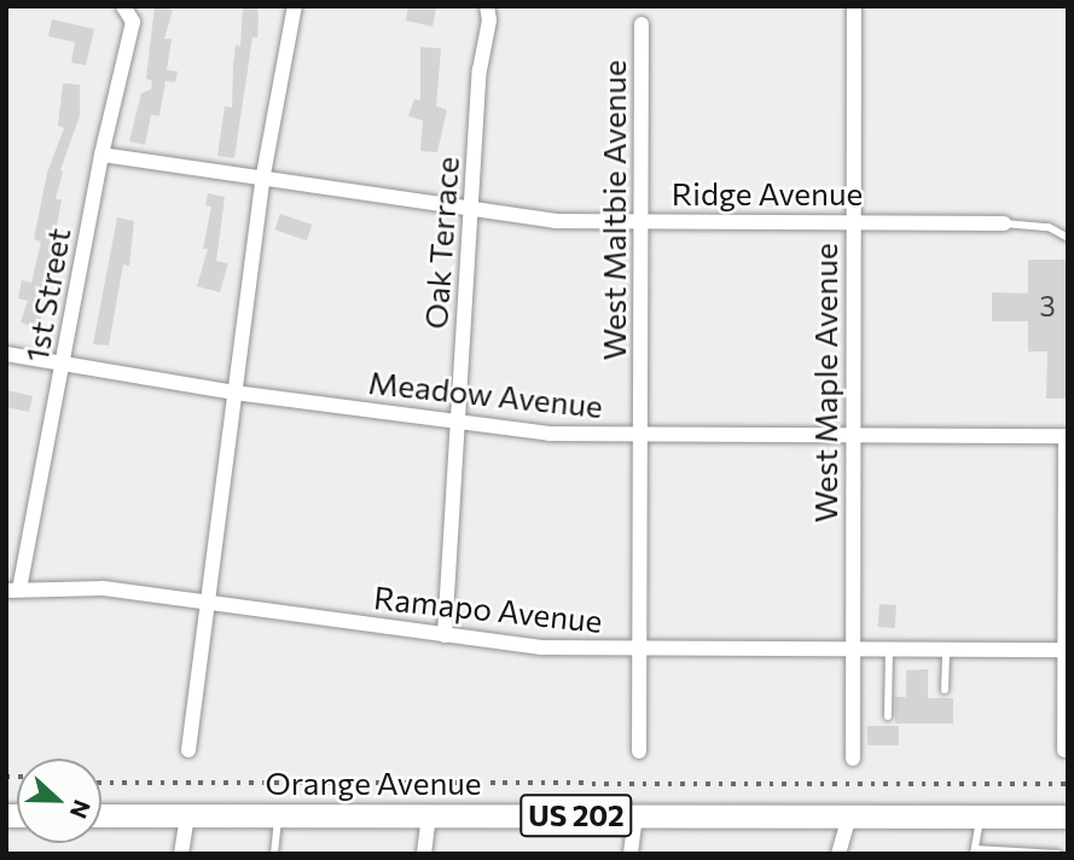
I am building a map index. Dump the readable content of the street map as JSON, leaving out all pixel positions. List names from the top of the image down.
{
  "streets": {
    "main road": ["Orange Avenue", "US 202"],
    "street": [
      "Ridge Avenue",
      "West Maltbie Avenue",
      "Oak Terrace",
      "1st Street",
      "West Maple Avenue",
      "Meadow Avenue",
      "Ramapo Avenue"
    ]
  },
  "crossings": [
    ["Ridge Avenue", "West Maltbie Avenue"],
    ["Ridge Avenue", "Oak Terrace"],
    ["Ridge Avenue", "1st Street"],
    ["Ridge Avenue", "West Maple Avenue"],
    ["West Maltbie Avenue", "Meadow Avenue"],
    ["West Maltbie Avenue", "Ramapo Avenue"],
    ["Oak Terrace", "Meadow Avenue"],
    ["Oak Terrace", "Ramapo Avenue"],
    ["1st Street", "Meadow Avenue"],
    ["1st Street", "Ramapo Avenue"],
    ["West Maple Avenue", "Meadow Avenue"],
    ["West Maple Avenue", "Ramapo Avenue"]
  ],
  "house_numbers": ["3"],
  "north": "right"
}
